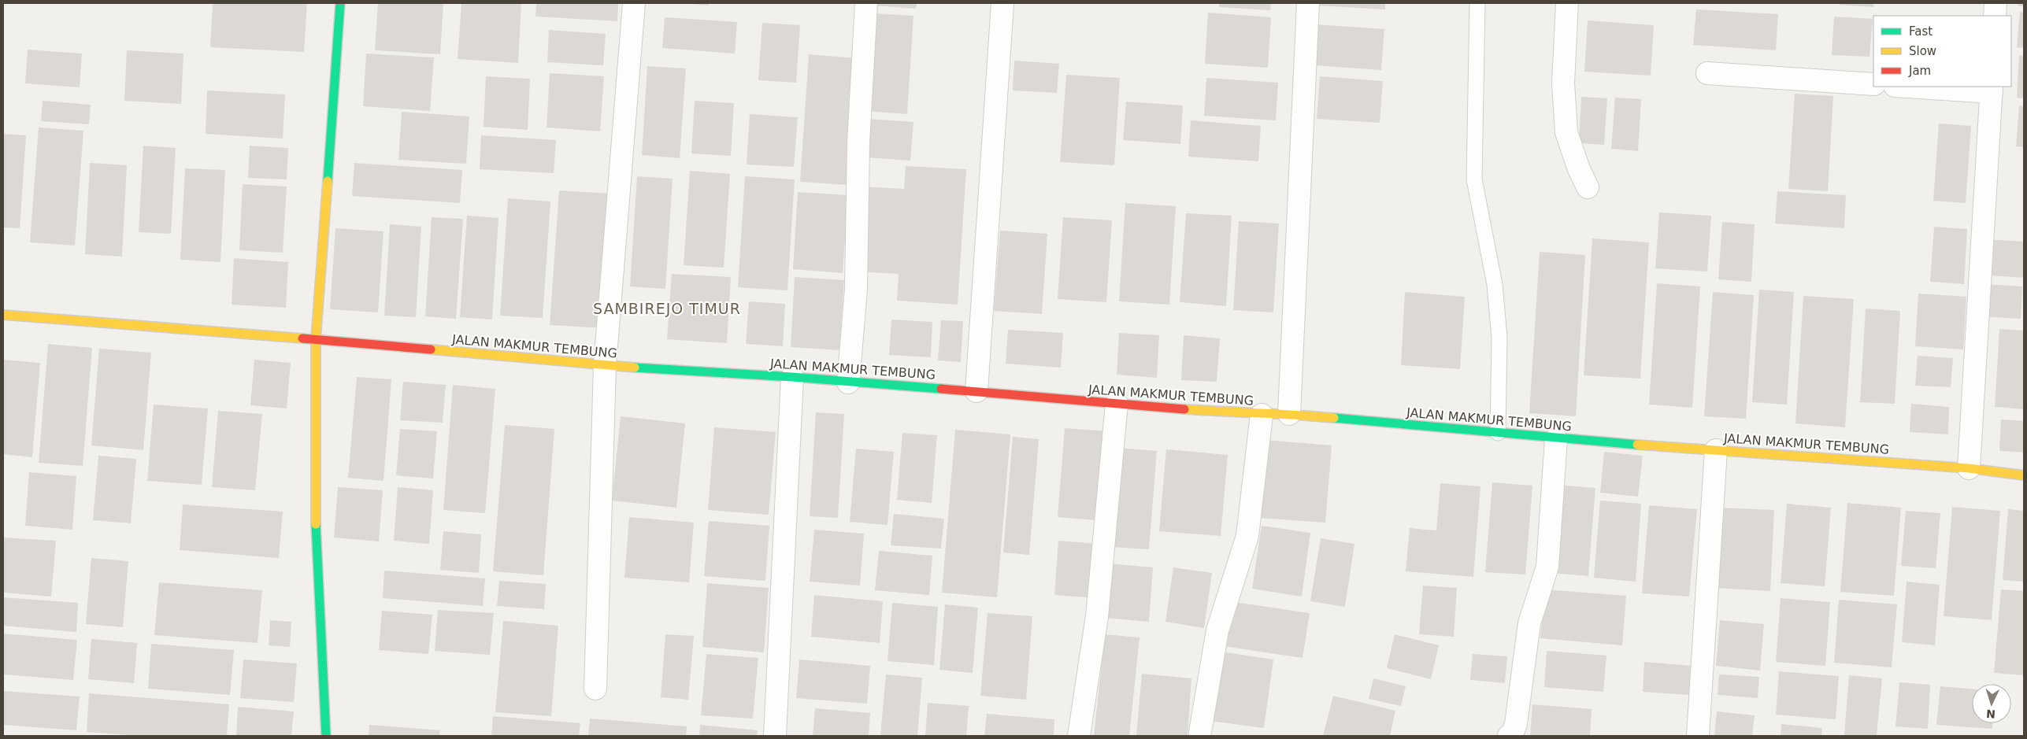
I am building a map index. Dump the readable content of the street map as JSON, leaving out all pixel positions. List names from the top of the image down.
{
  "streets": {
    "street": ["JALAN MAKMUR TEMBUNG"]
  },
  "districts": ["SAMBIREJO TIMUR"],
  "legend": ["Fast", "Slow", "Jam"],
  "north": "bottom"
}
